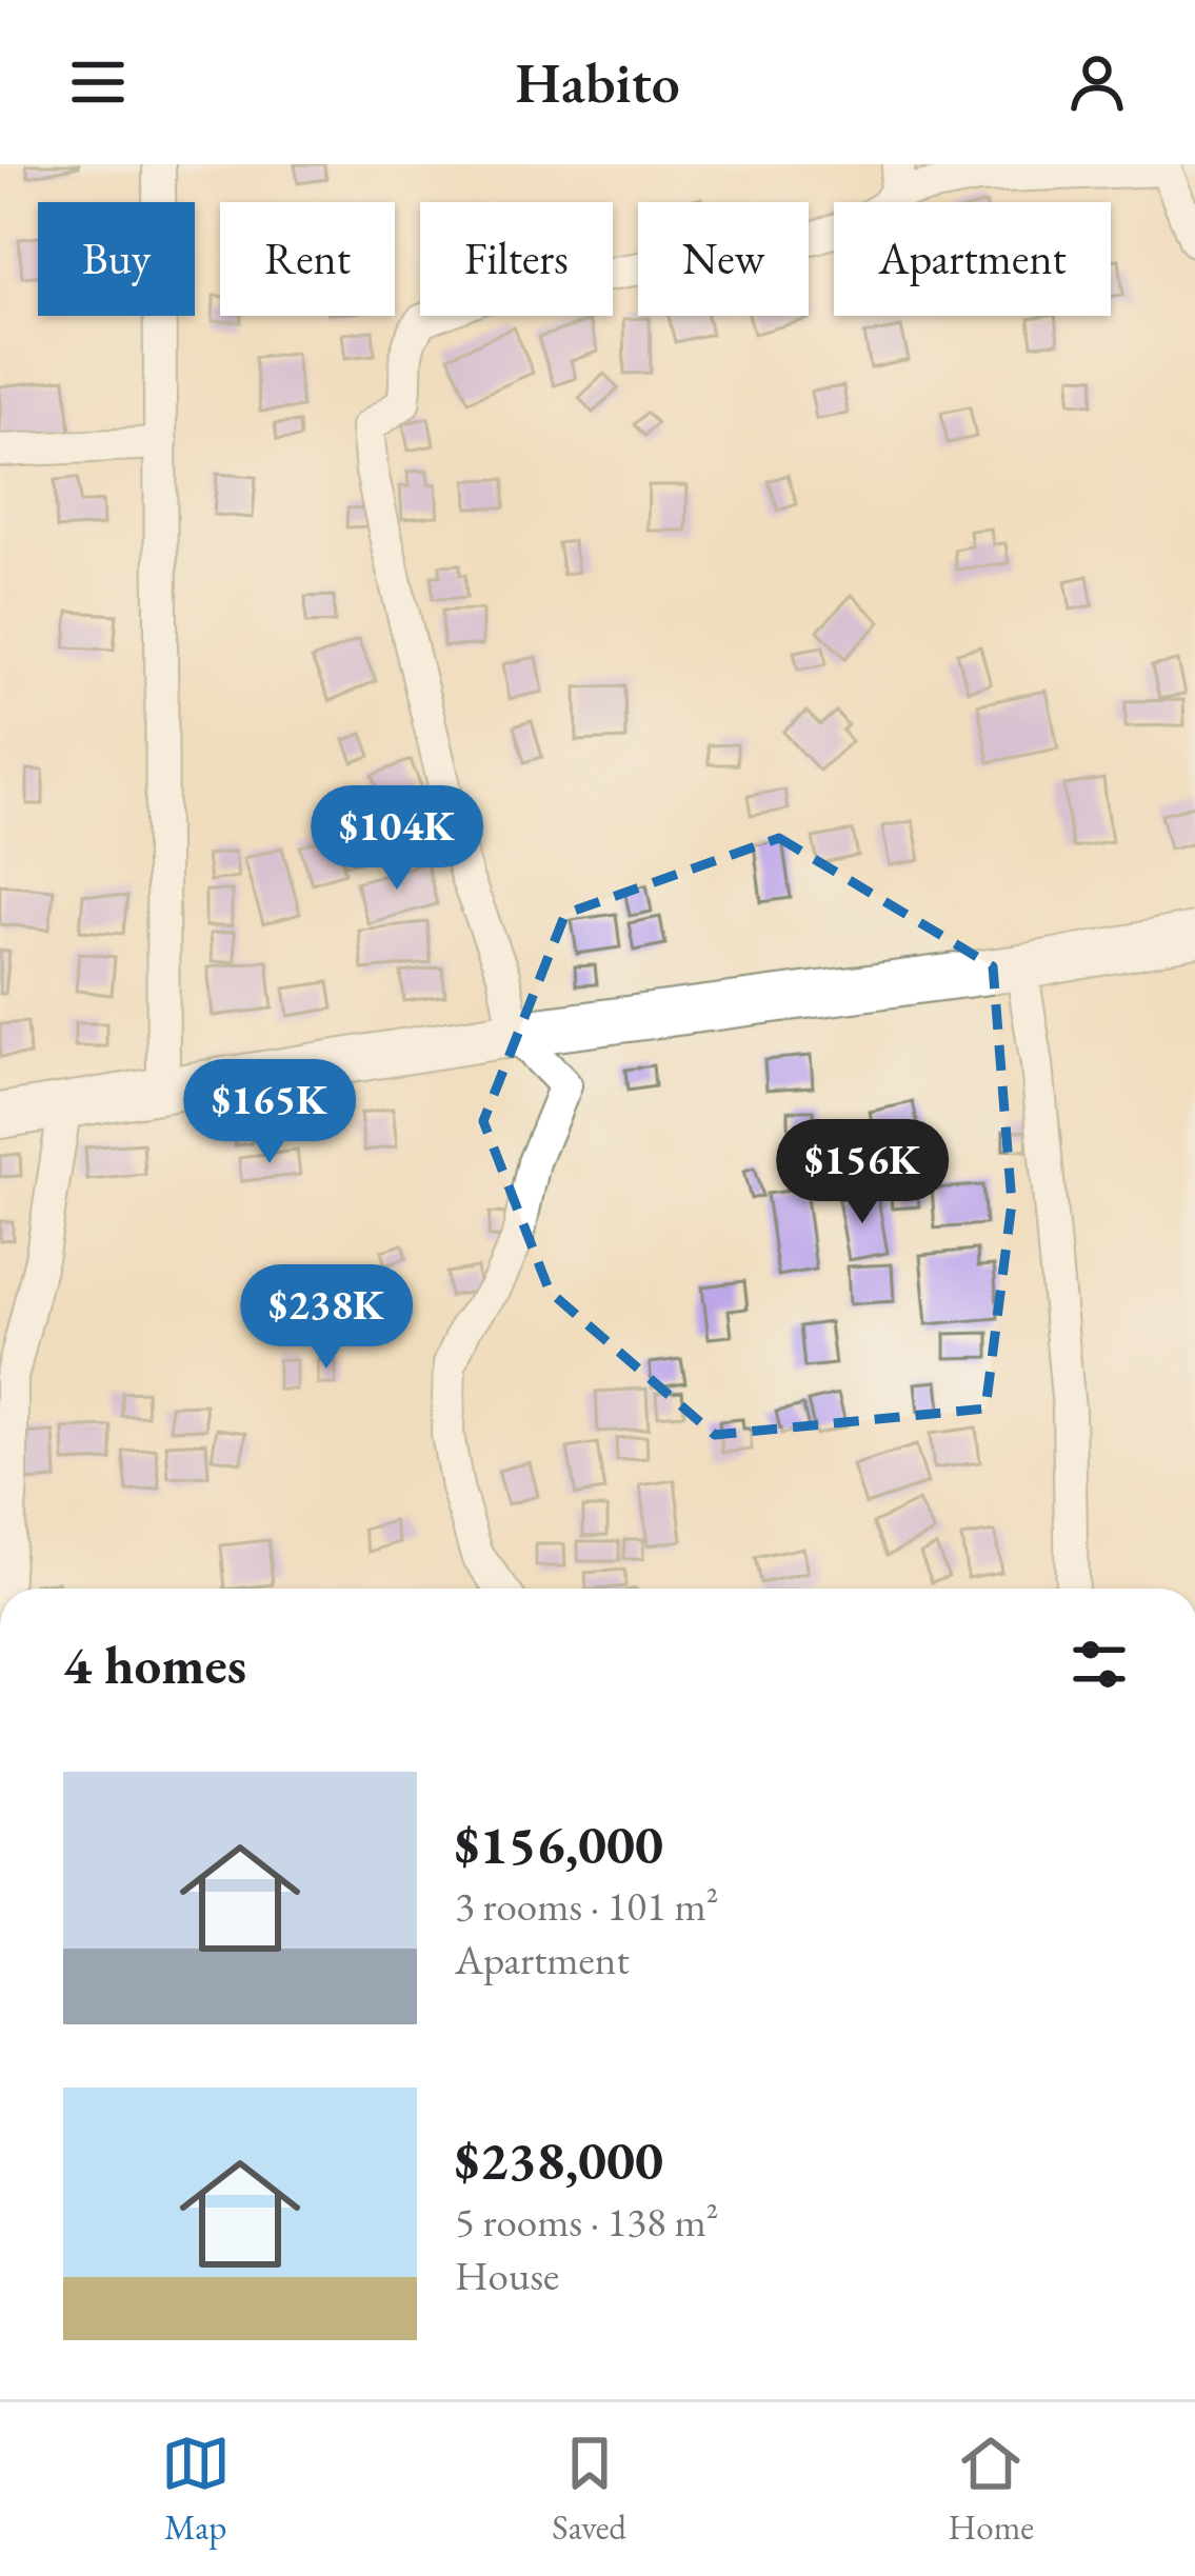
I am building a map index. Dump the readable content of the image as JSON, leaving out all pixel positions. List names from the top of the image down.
{
  "page": {
    "header": "Habito",
    "chip": [
      "Buy",
      "Rent",
      "Filters",
      "New",
      "Apartment"
    ],
    "price": [
      "$104K",
      "$165K",
      "$156K",
      "$238K"
    ],
    "heading": "4 homes",
    "list": [
      {
        "name": "$156,000",
        "note": "3 rooms · 101 m² · Apartment"
      },
      {
        "name": "$238,000",
        "note": "5 rooms · 138 m² · House"
      }
    ],
    "tabs": ["Map", "Saved", "Home"]
  }
}
